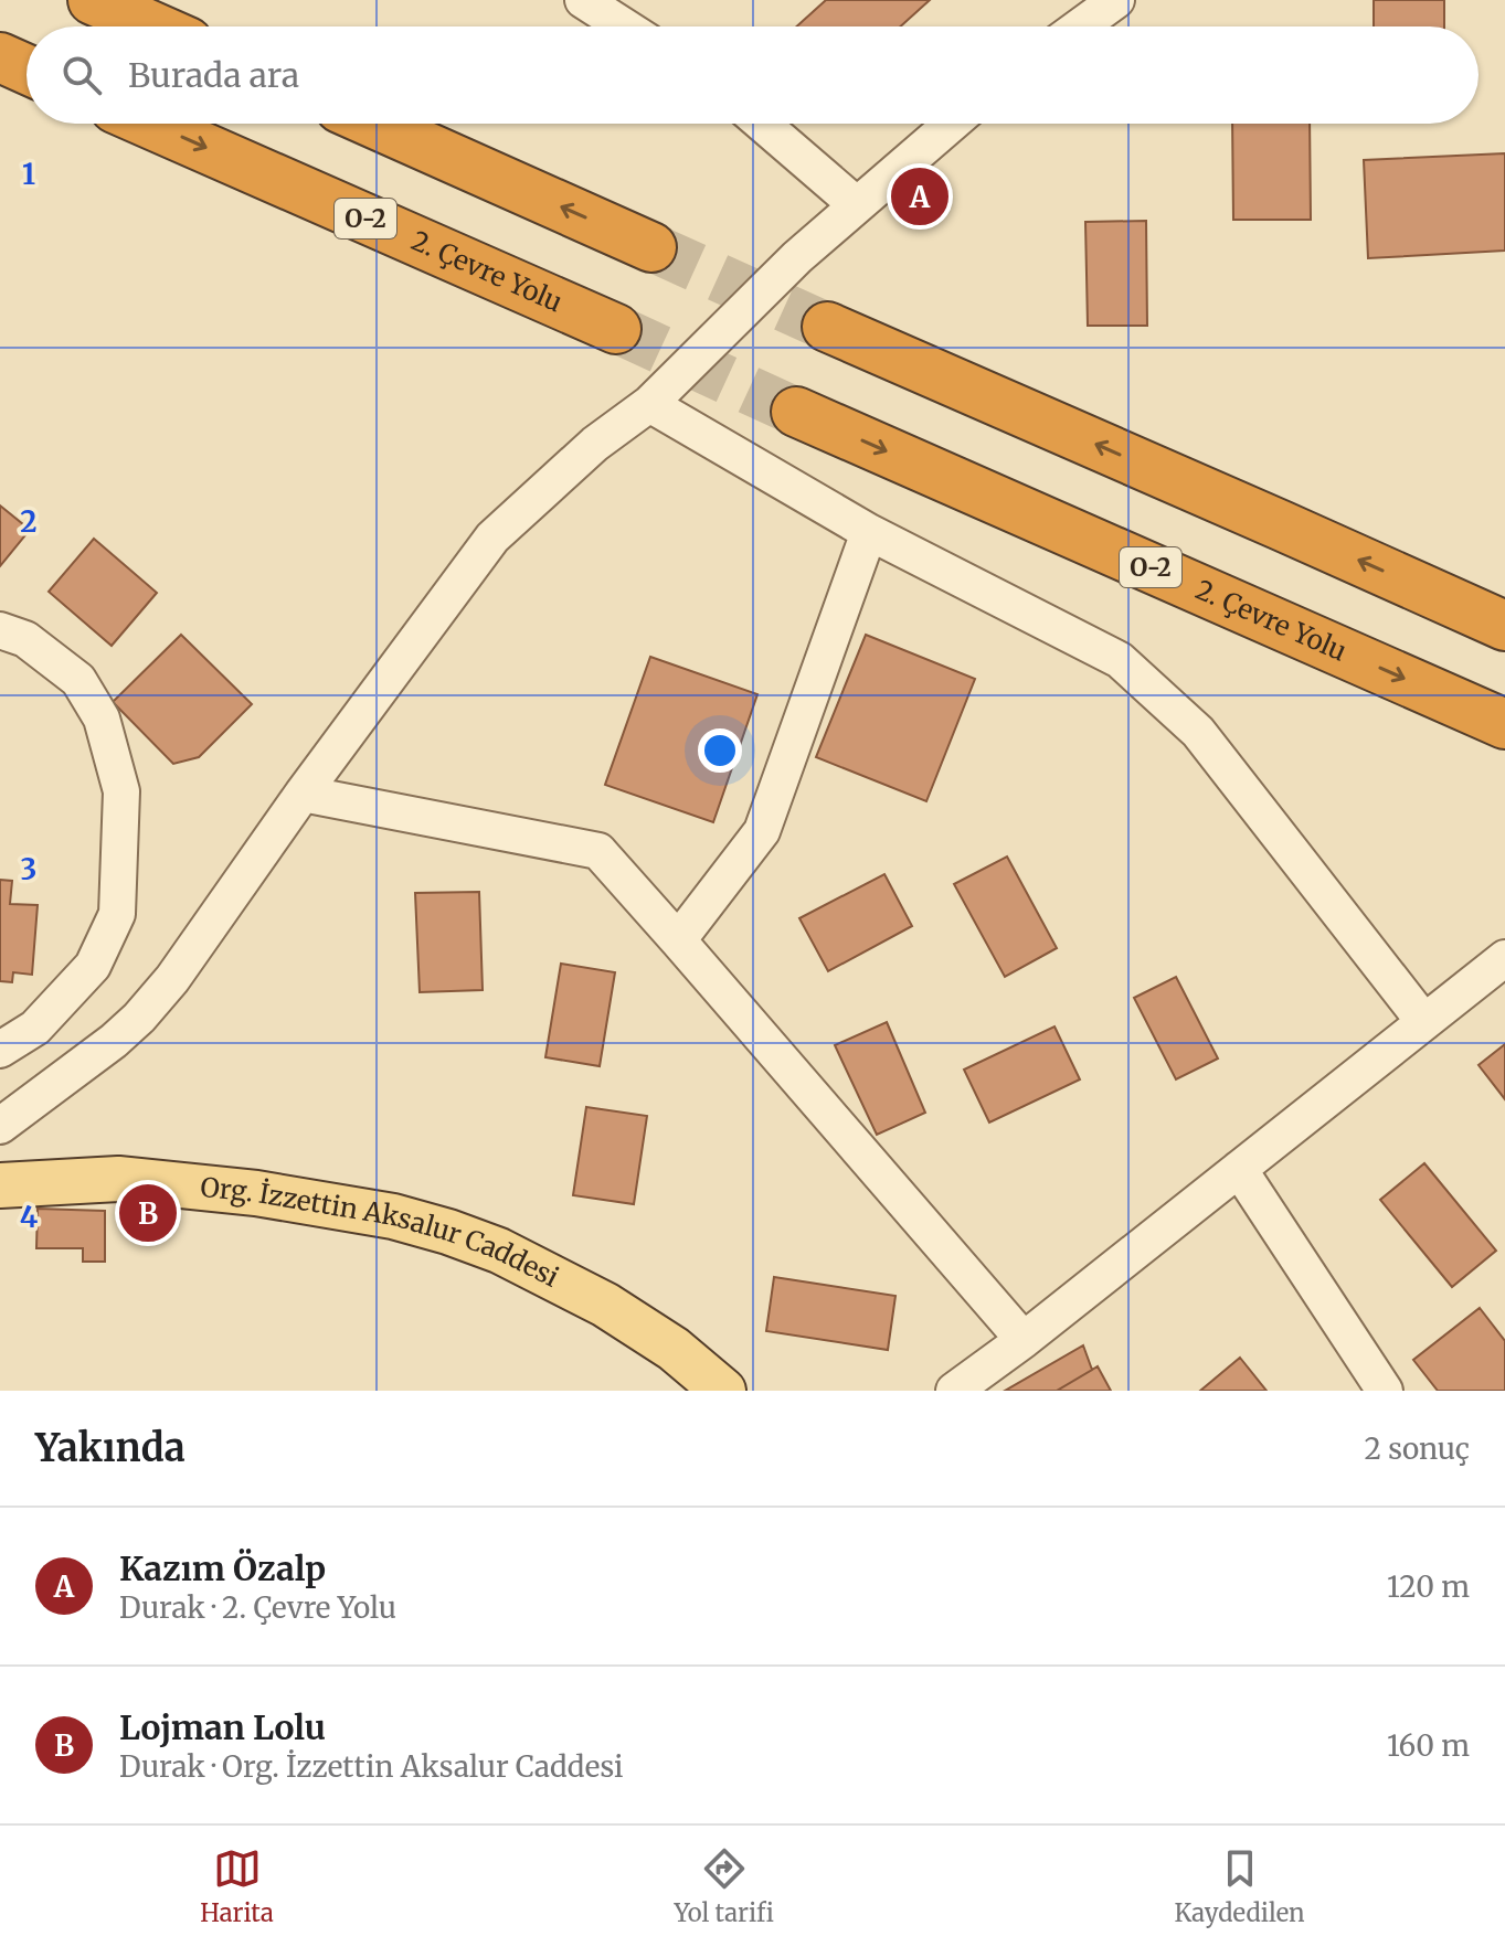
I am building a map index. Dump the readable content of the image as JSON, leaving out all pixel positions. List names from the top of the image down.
{
  "streets": {
    "highway": ["O-2", "2. Çevre Yolu"],
    "main road": ["Org. İzzettin Aksalur Caddesi"]
  },
  "page": {
    "search": "Burada ara",
    "pins": ["A", "B"],
    "heading": ["Yakında", "2 sonuç"],
    "list": [
      {
        "mark": "A",
        "name": "Kazım Özalp",
        "note": "Durak · 2. Çevre Yolu",
        "value": "120 m"
      },
      {
        "mark": "B",
        "name": "Lojman Lolu",
        "note": "Durak · Org. İzzettin Aksalur Caddesi",
        "value": "160 m"
      }
    ],
    "nav": ["Harita", "Yol tarifi", "Kaydedilen"]
  },
  "grid": {
    "rows": [
      "1",
      "2",
      "3",
      "4"
    ]
  }
}
